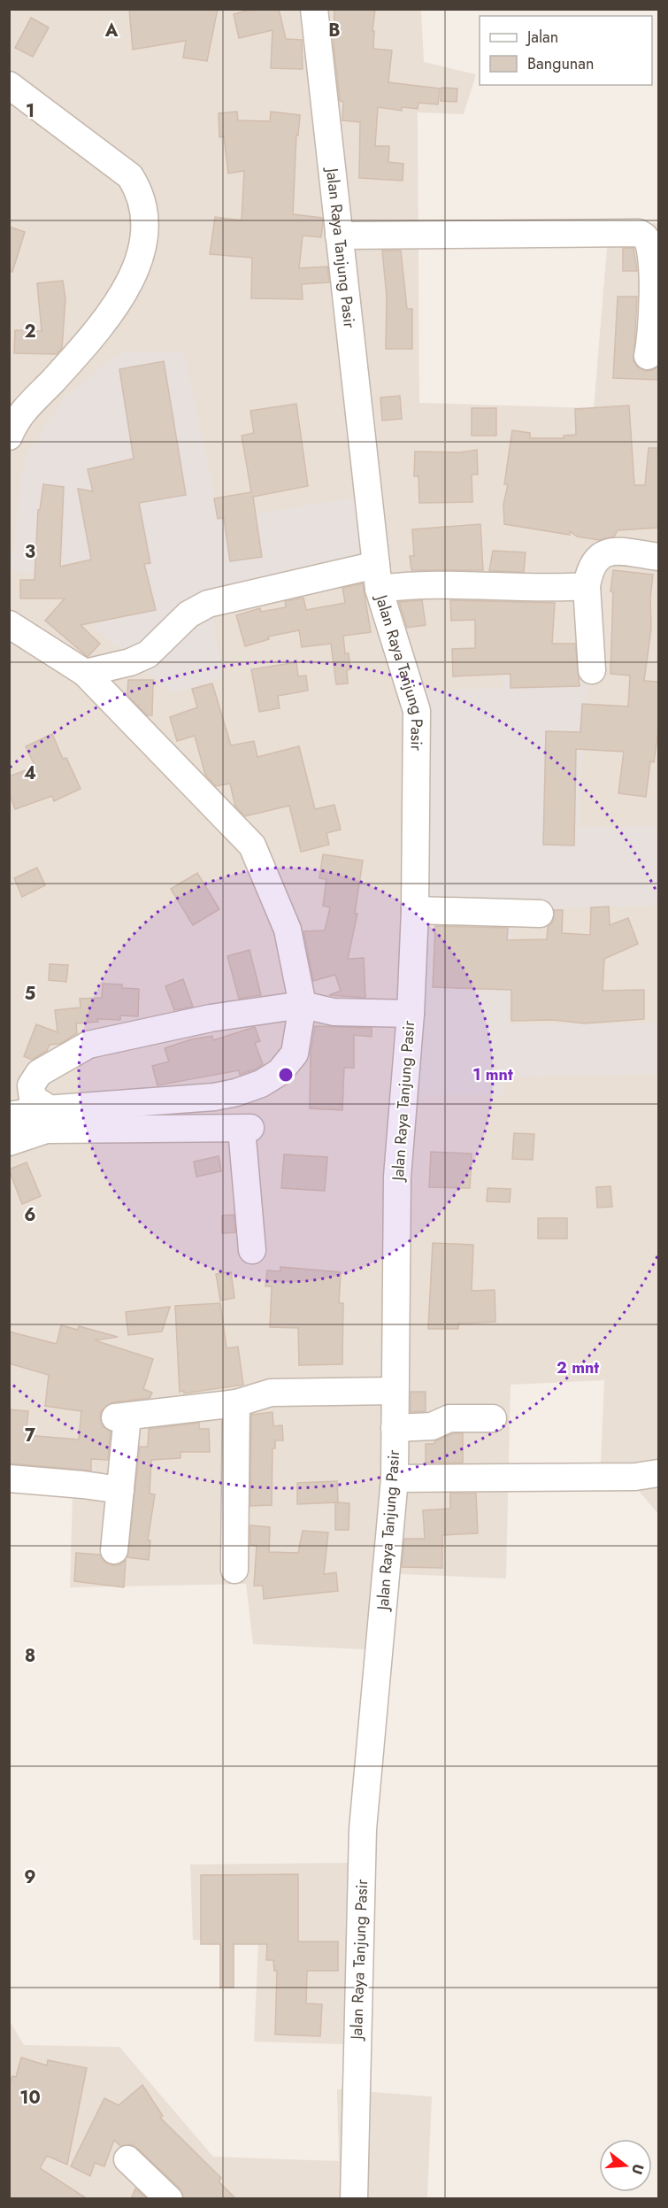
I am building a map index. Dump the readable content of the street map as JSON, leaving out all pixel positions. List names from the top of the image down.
{
  "streets": {
    "street": ["Jalan Raya Tanjung Pasir"]
  },
  "legend": ["Jalan", "Bangunan"],
  "north": "right",
  "grid": {
    "columns": ["A", "B"],
    "rows": [
      "1",
      "2",
      "3",
      "4",
      "5",
      "6",
      "7",
      "8",
      "9",
      "10"
    ]
  },
  "rings": ["1 mnt", "2 mnt"]
}
